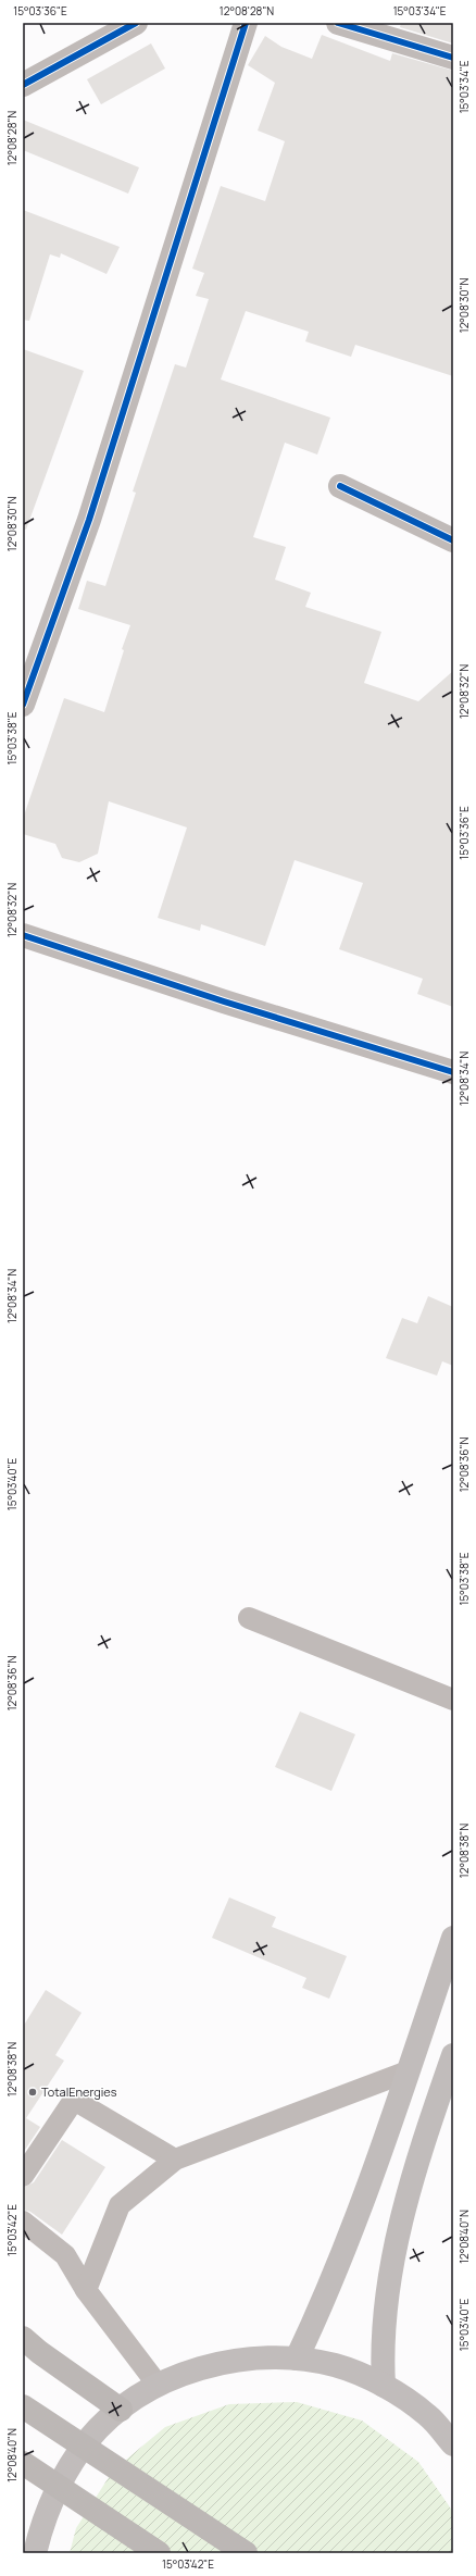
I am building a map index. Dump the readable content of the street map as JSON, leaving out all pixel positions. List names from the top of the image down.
{
  "places": ["TotalEnergies"],
  "coordinates": [
    "15°03'36\"E",
    "12°08'28\"N",
    "15°03'34\"E",
    "12°08'30\"N",
    "12°08'32\"N",
    "15°03'38\"E",
    "12°08'34\"N",
    "12°08'36\"N",
    "15°03'40\"E",
    "12°08'38\"N",
    "15°03'42\"E",
    "12°08'40\"N"
  ]
}
